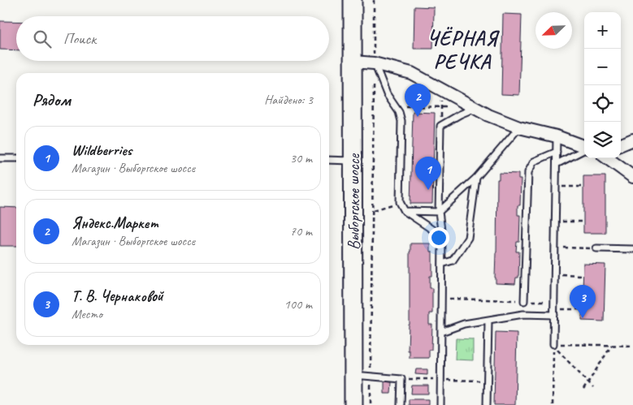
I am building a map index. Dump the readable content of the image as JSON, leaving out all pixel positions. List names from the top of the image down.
{
  "streets": {
    "main road": ["Выборгское шоссе"]
  },
  "districts": ["ЧЁРНАЯ РЕЧКА"],
  "north": "bottom left",
  "page": {
    "map_buttons": ["+", "−"],
    "search": "Поиск",
    "heading": ["Рядом", "Найдено: 3"],
    "pins": ["2", "1", "3"],
    "list": [
      {
        "mark": "1",
        "name": "Wildberries",
        "note": "Магазин · Выборгское шоссе",
        "value": "30 m"
      },
      {
        "mark": "2",
        "name": "Яндекс.Маркет",
        "note": "Магазин · Выборгское шоссе",
        "value": "70 m"
      },
      {
        "mark": "3",
        "name": "Т. В. Чернаковой",
        "note": "Место",
        "value": "100 m"
      }
    ]
  }
}
